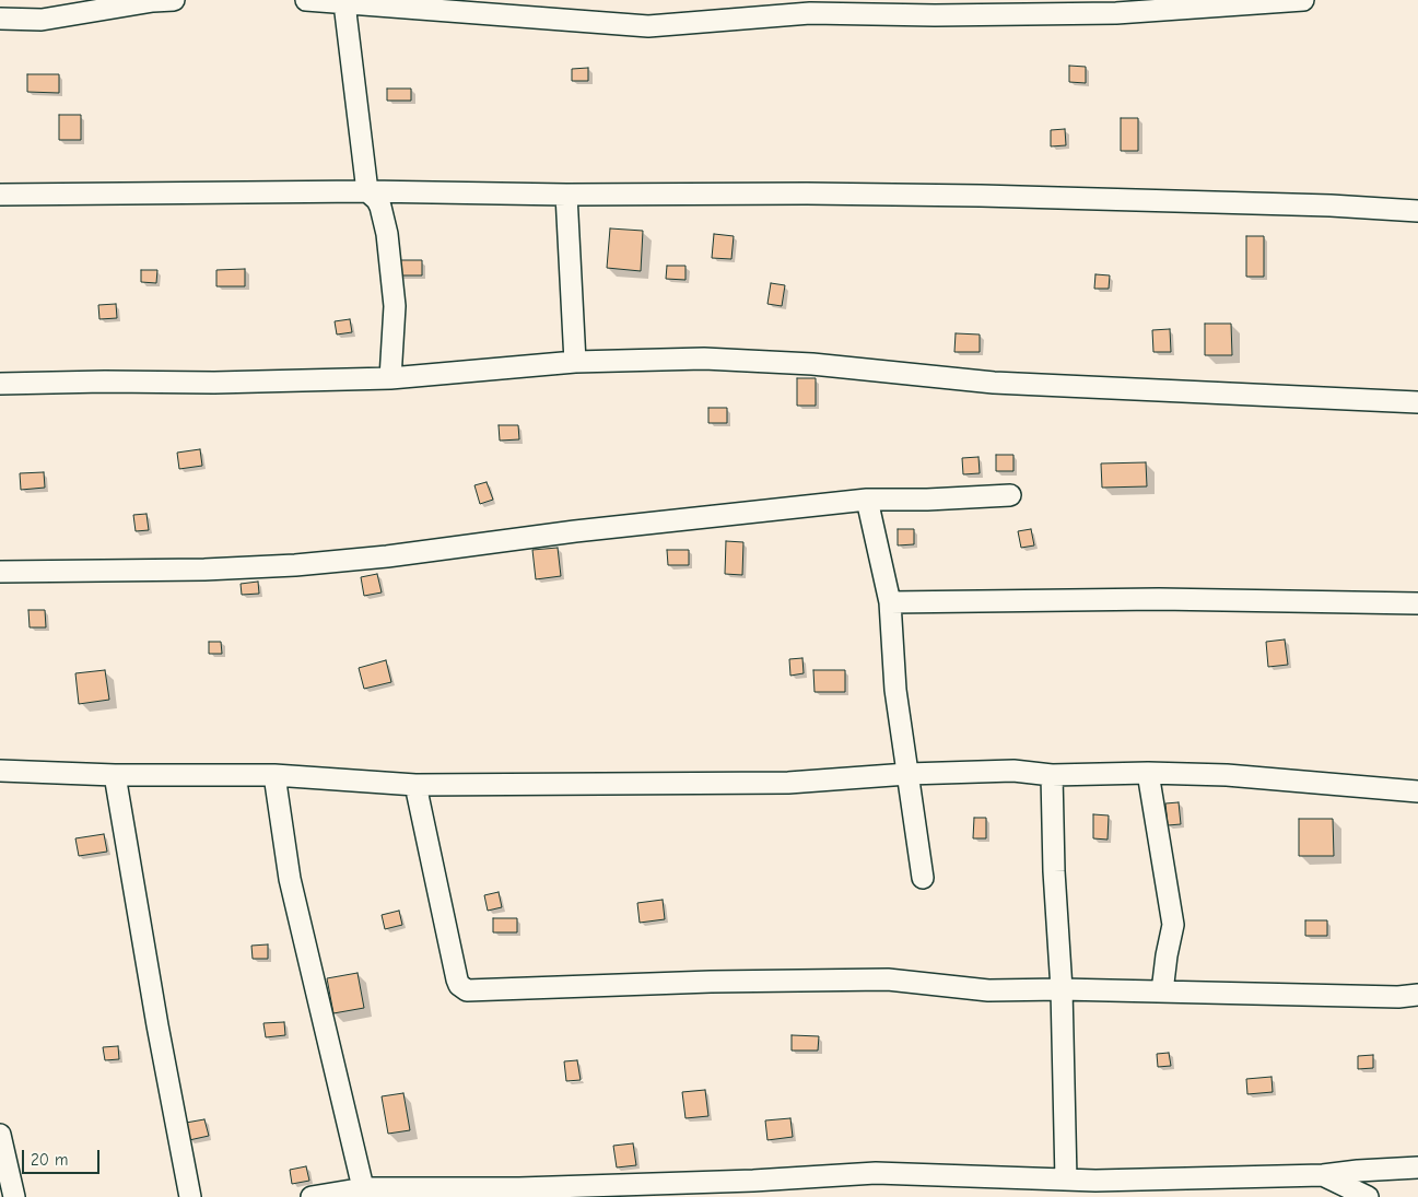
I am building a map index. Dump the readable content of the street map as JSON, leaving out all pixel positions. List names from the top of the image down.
{
  "scale_bar": "20 m"
}
